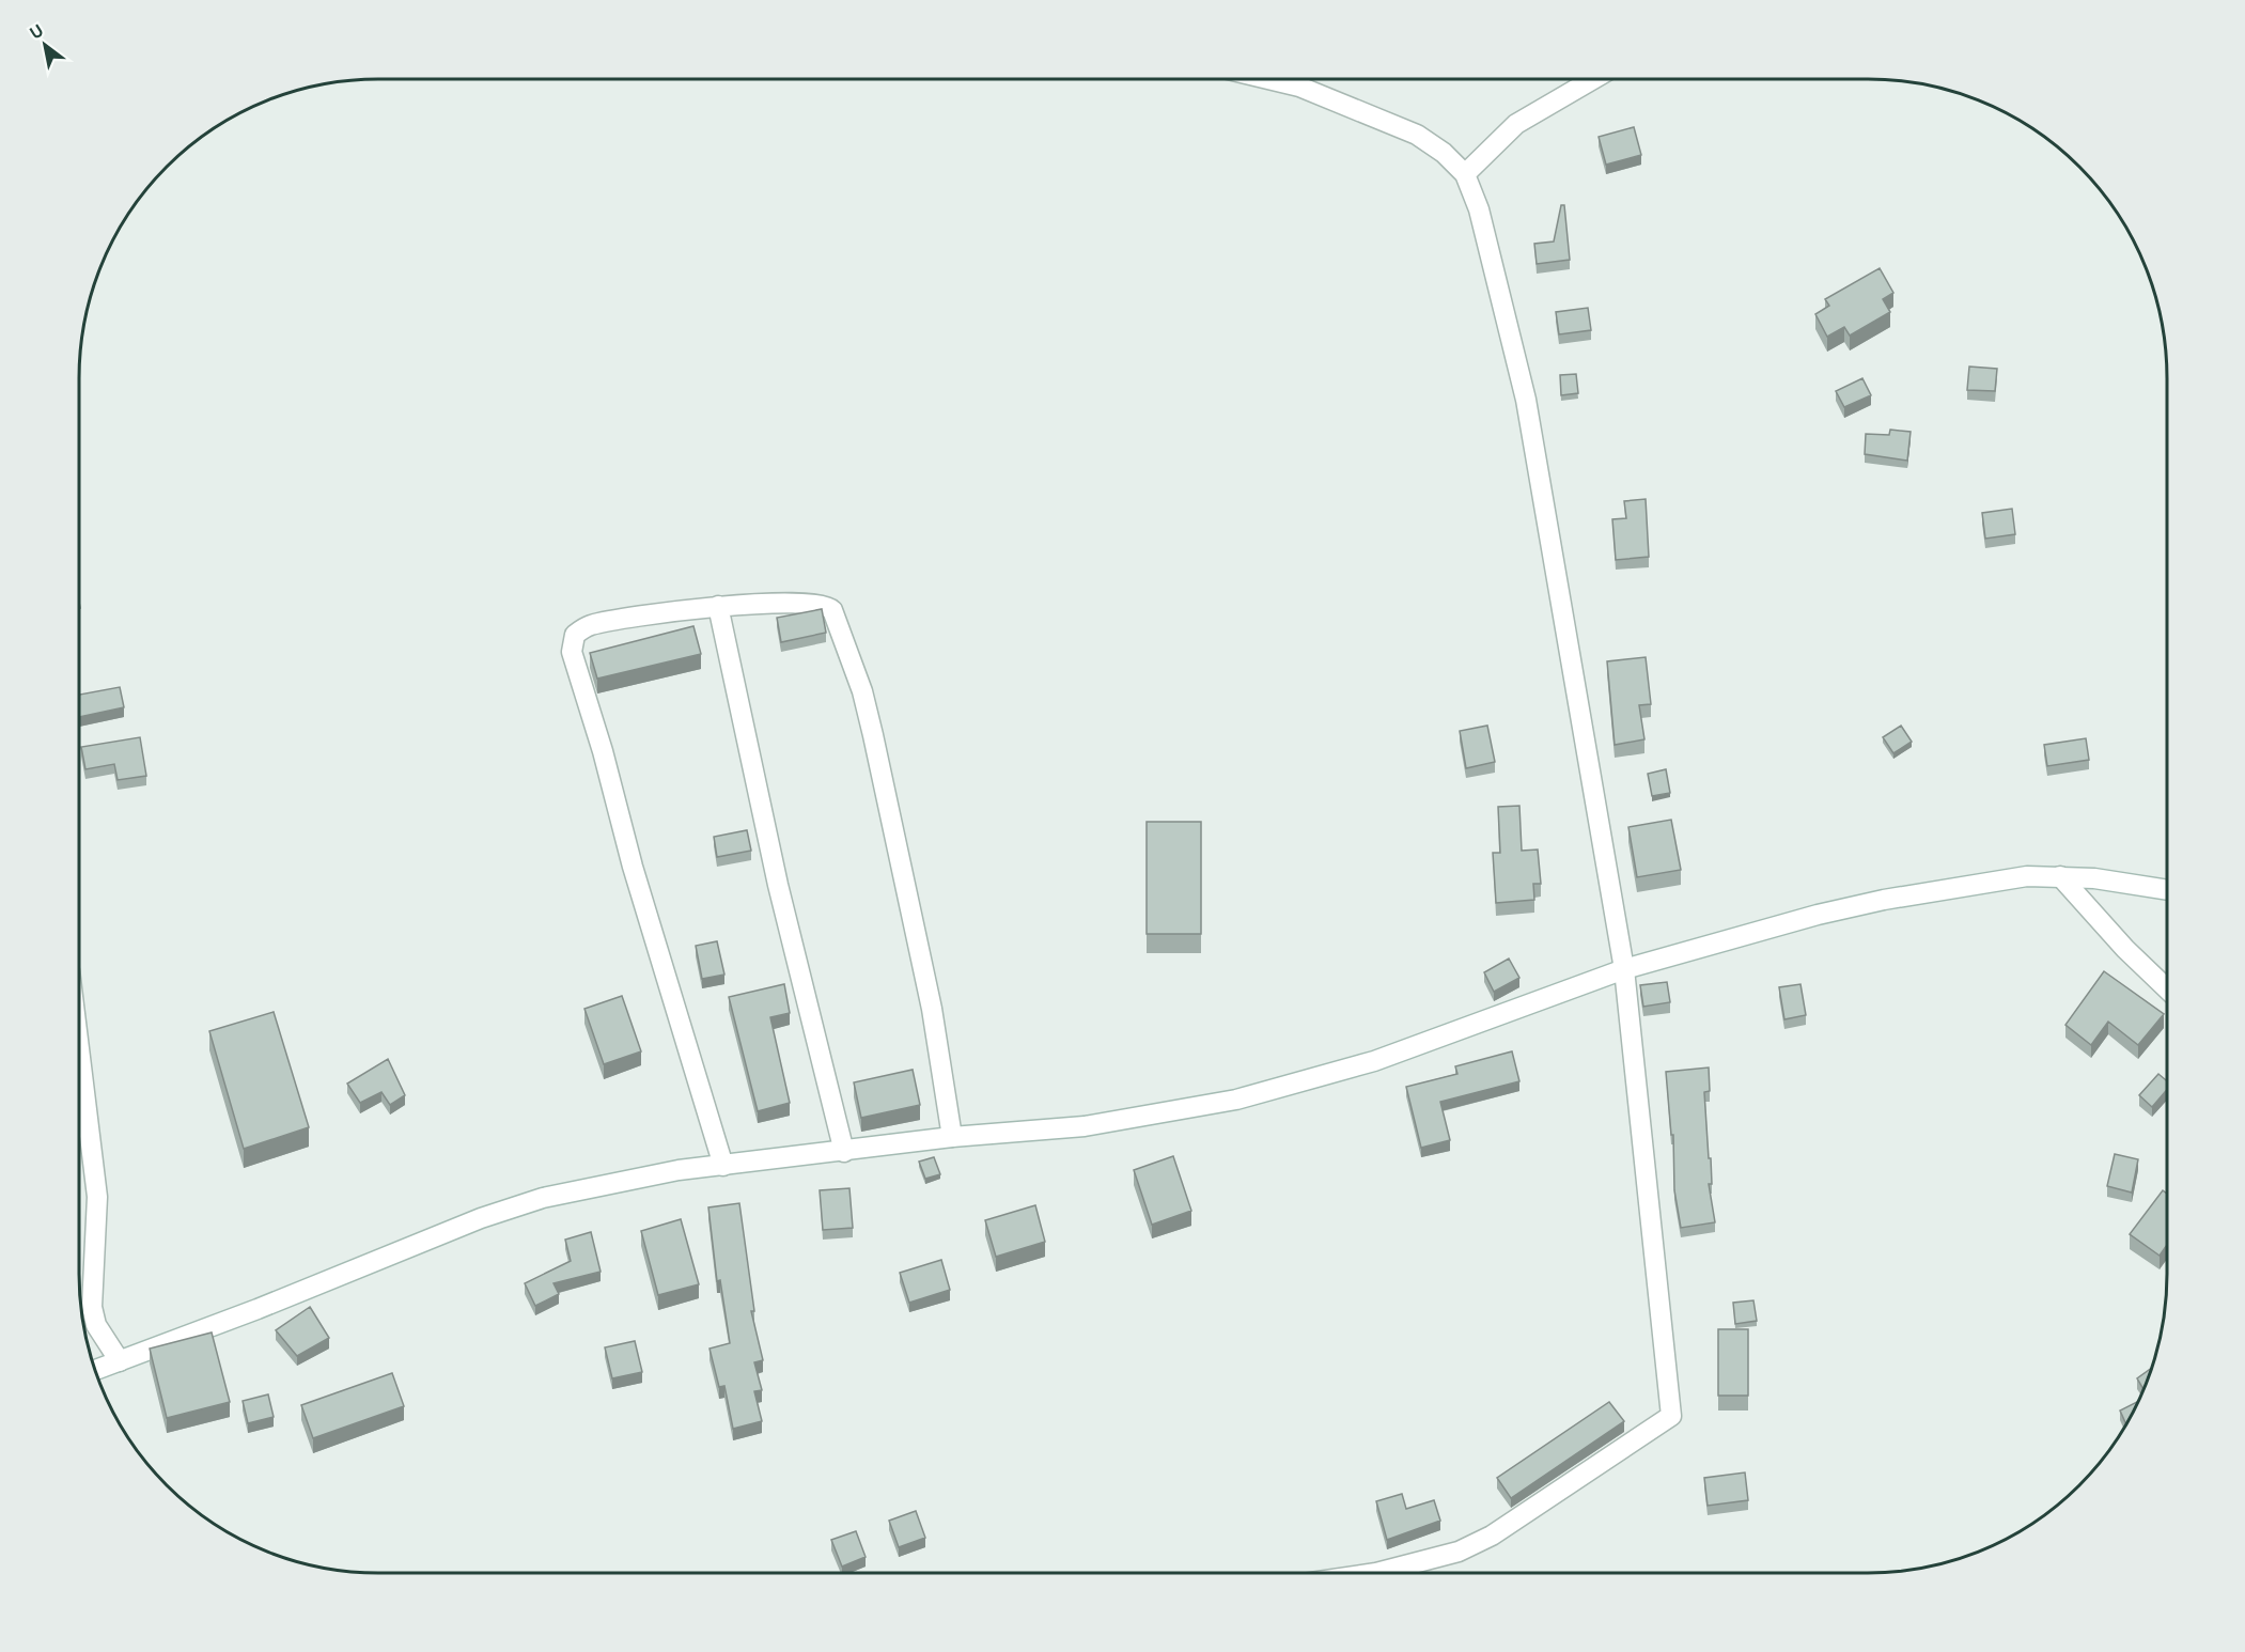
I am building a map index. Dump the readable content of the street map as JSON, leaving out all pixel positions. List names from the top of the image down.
{
  "north": "top left"
}
